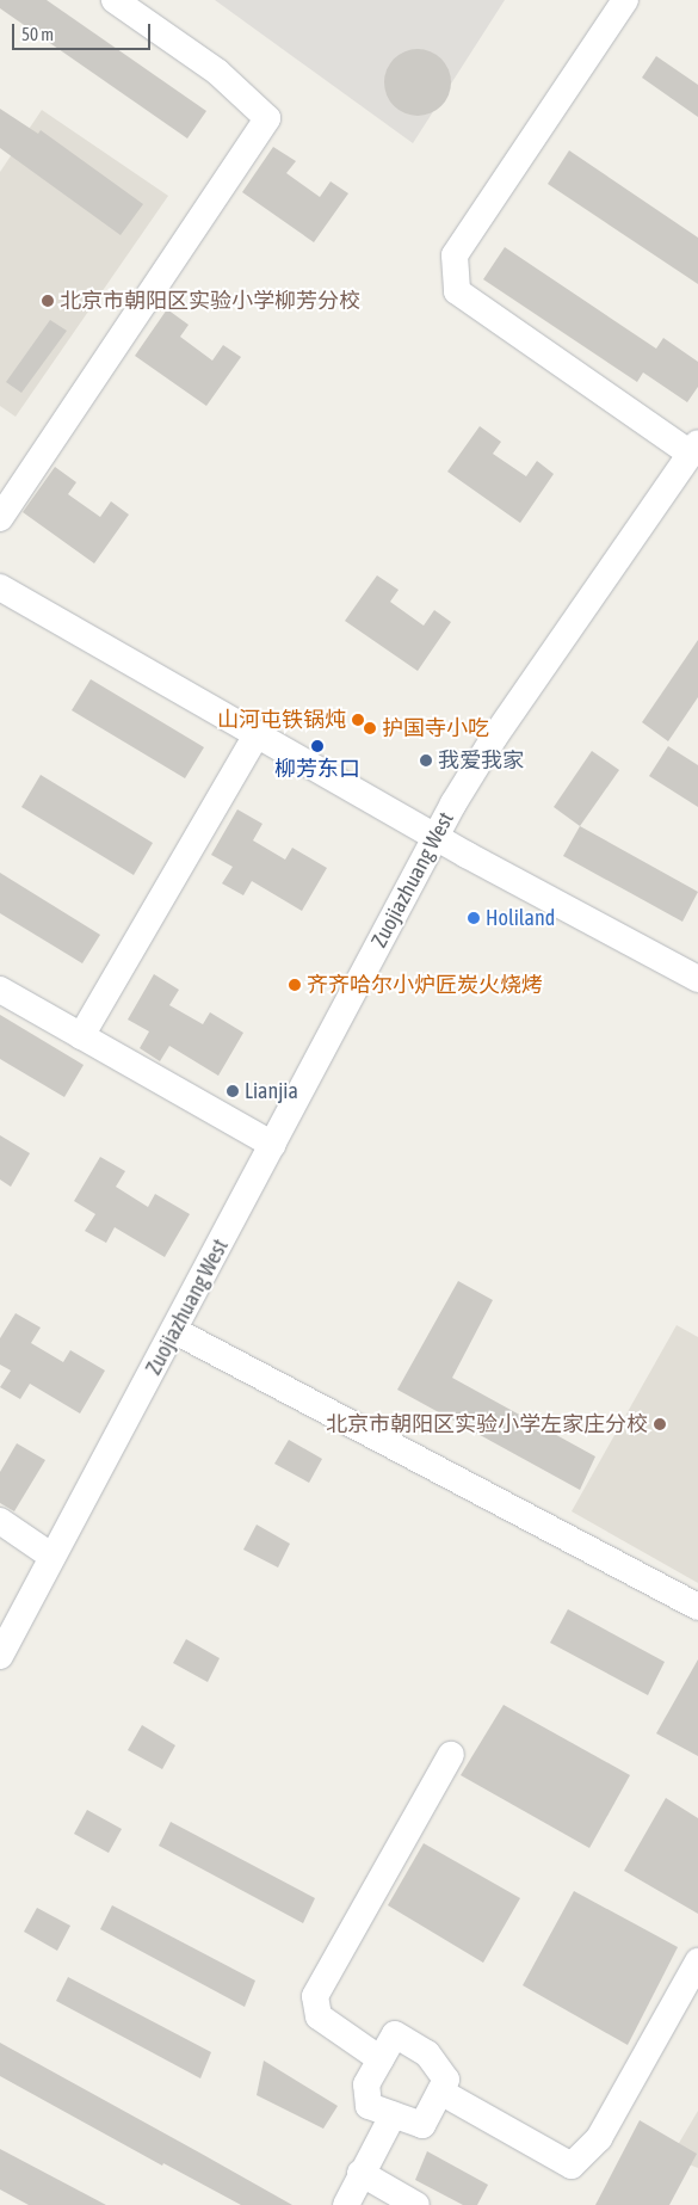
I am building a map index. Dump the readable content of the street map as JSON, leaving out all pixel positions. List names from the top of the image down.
{
  "streets": {
    "street": ["Zuojiazhuang West"]
  },
  "places": [
    "北京市朝阳区实验小学柳芳分校",
    "山河屯铁锅炖",
    "护国寺小吃",
    "柳芳东口",
    "我爱我家",
    "Holiland",
    "齐齐哈尔小炉匠炭火烧烤",
    "Lianjia",
    "北京市朝阳区实验小学左家庄分校"
  ],
  "scale_bar": "50 m"
}
